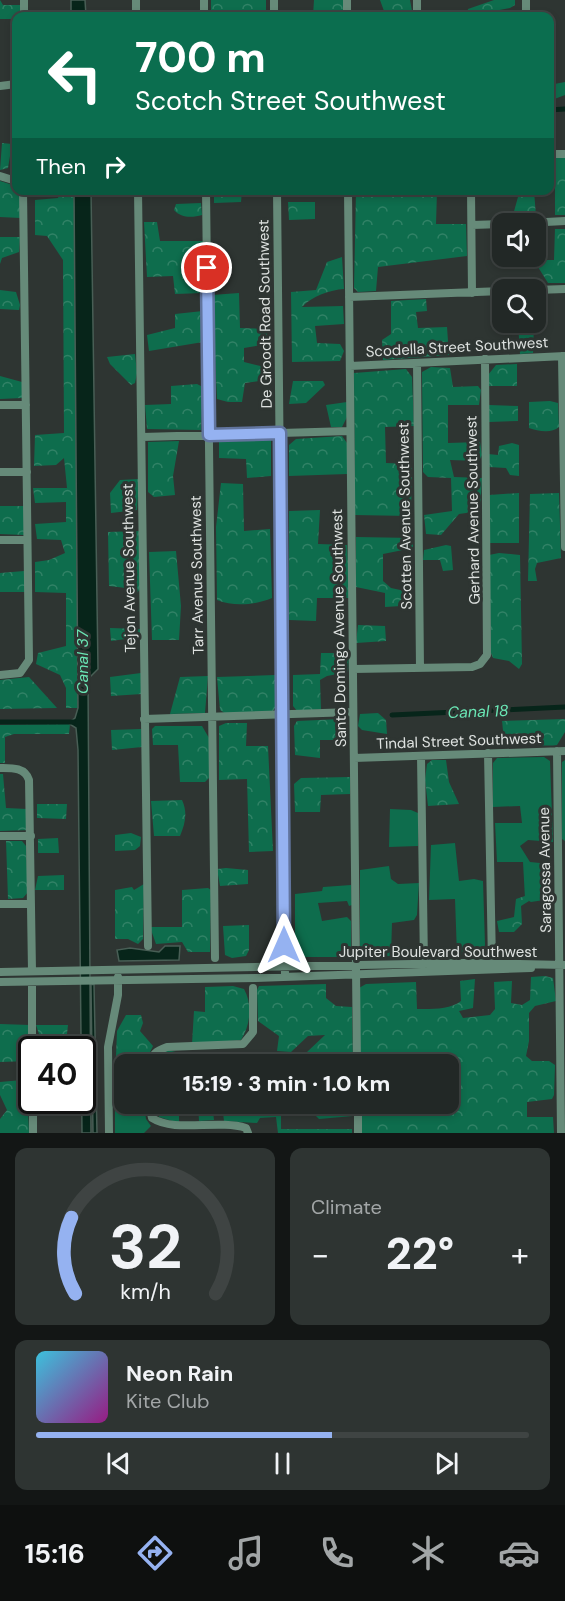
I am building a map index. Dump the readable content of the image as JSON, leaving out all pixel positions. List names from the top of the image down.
{
  "streets": {
    "street": [
      "De Groodt Road Southwest",
      "Scodella Street Southwest",
      "Gerhard Avenue Southwest",
      "Scotten Avenue Southwest",
      "Tejon Avenue Southwest",
      "Tarr Avenue Southwest",
      "Santo Domingo Avenue Southwest",
      "Tindal Street Southwest",
      "Saragossa Avenue",
      "Jupiter Boulevard Southwest"
    ]
  },
  "crossings": [
    ["De Groodt Road Southwest", "Jupiter Boulevard Southwest"],
    ["Scodella Street Southwest", "Gerhard Avenue Southwest"],
    ["Scodella Street Southwest", "Scotten Avenue Southwest"],
    ["Scodella Street Southwest", "Santo Domingo Avenue Southwest"],
    ["Gerhard Avenue Southwest", "Scotten Avenue Southwest"],
    ["Santo Domingo Avenue Southwest", "Tindal Street Southwest"],
    ["Santo Domingo Avenue Southwest", "Jupiter Boulevard Southwest"],
    ["Tindal Street Southwest", "Saragossa Avenue"],
    ["Saragossa Avenue", "Jupiter Boulevard Southwest"]
  ],
  "water": ["Canal 37", "Canal 18"],
  "page": {
    "turn": ["700 m", "Scotch Street Southwest"],
    "then": "Then",
    "limit": "40",
    "trip": "15:19 · 3 min · 1.0 km",
    "tile": "Climate",
    "heat": ["−", "22°", "+"],
    "song": ["Neon Rain", "Kite Club"],
    "tabs": "15:16",
    "gauge": ["32", "km/h"]
  }
}
